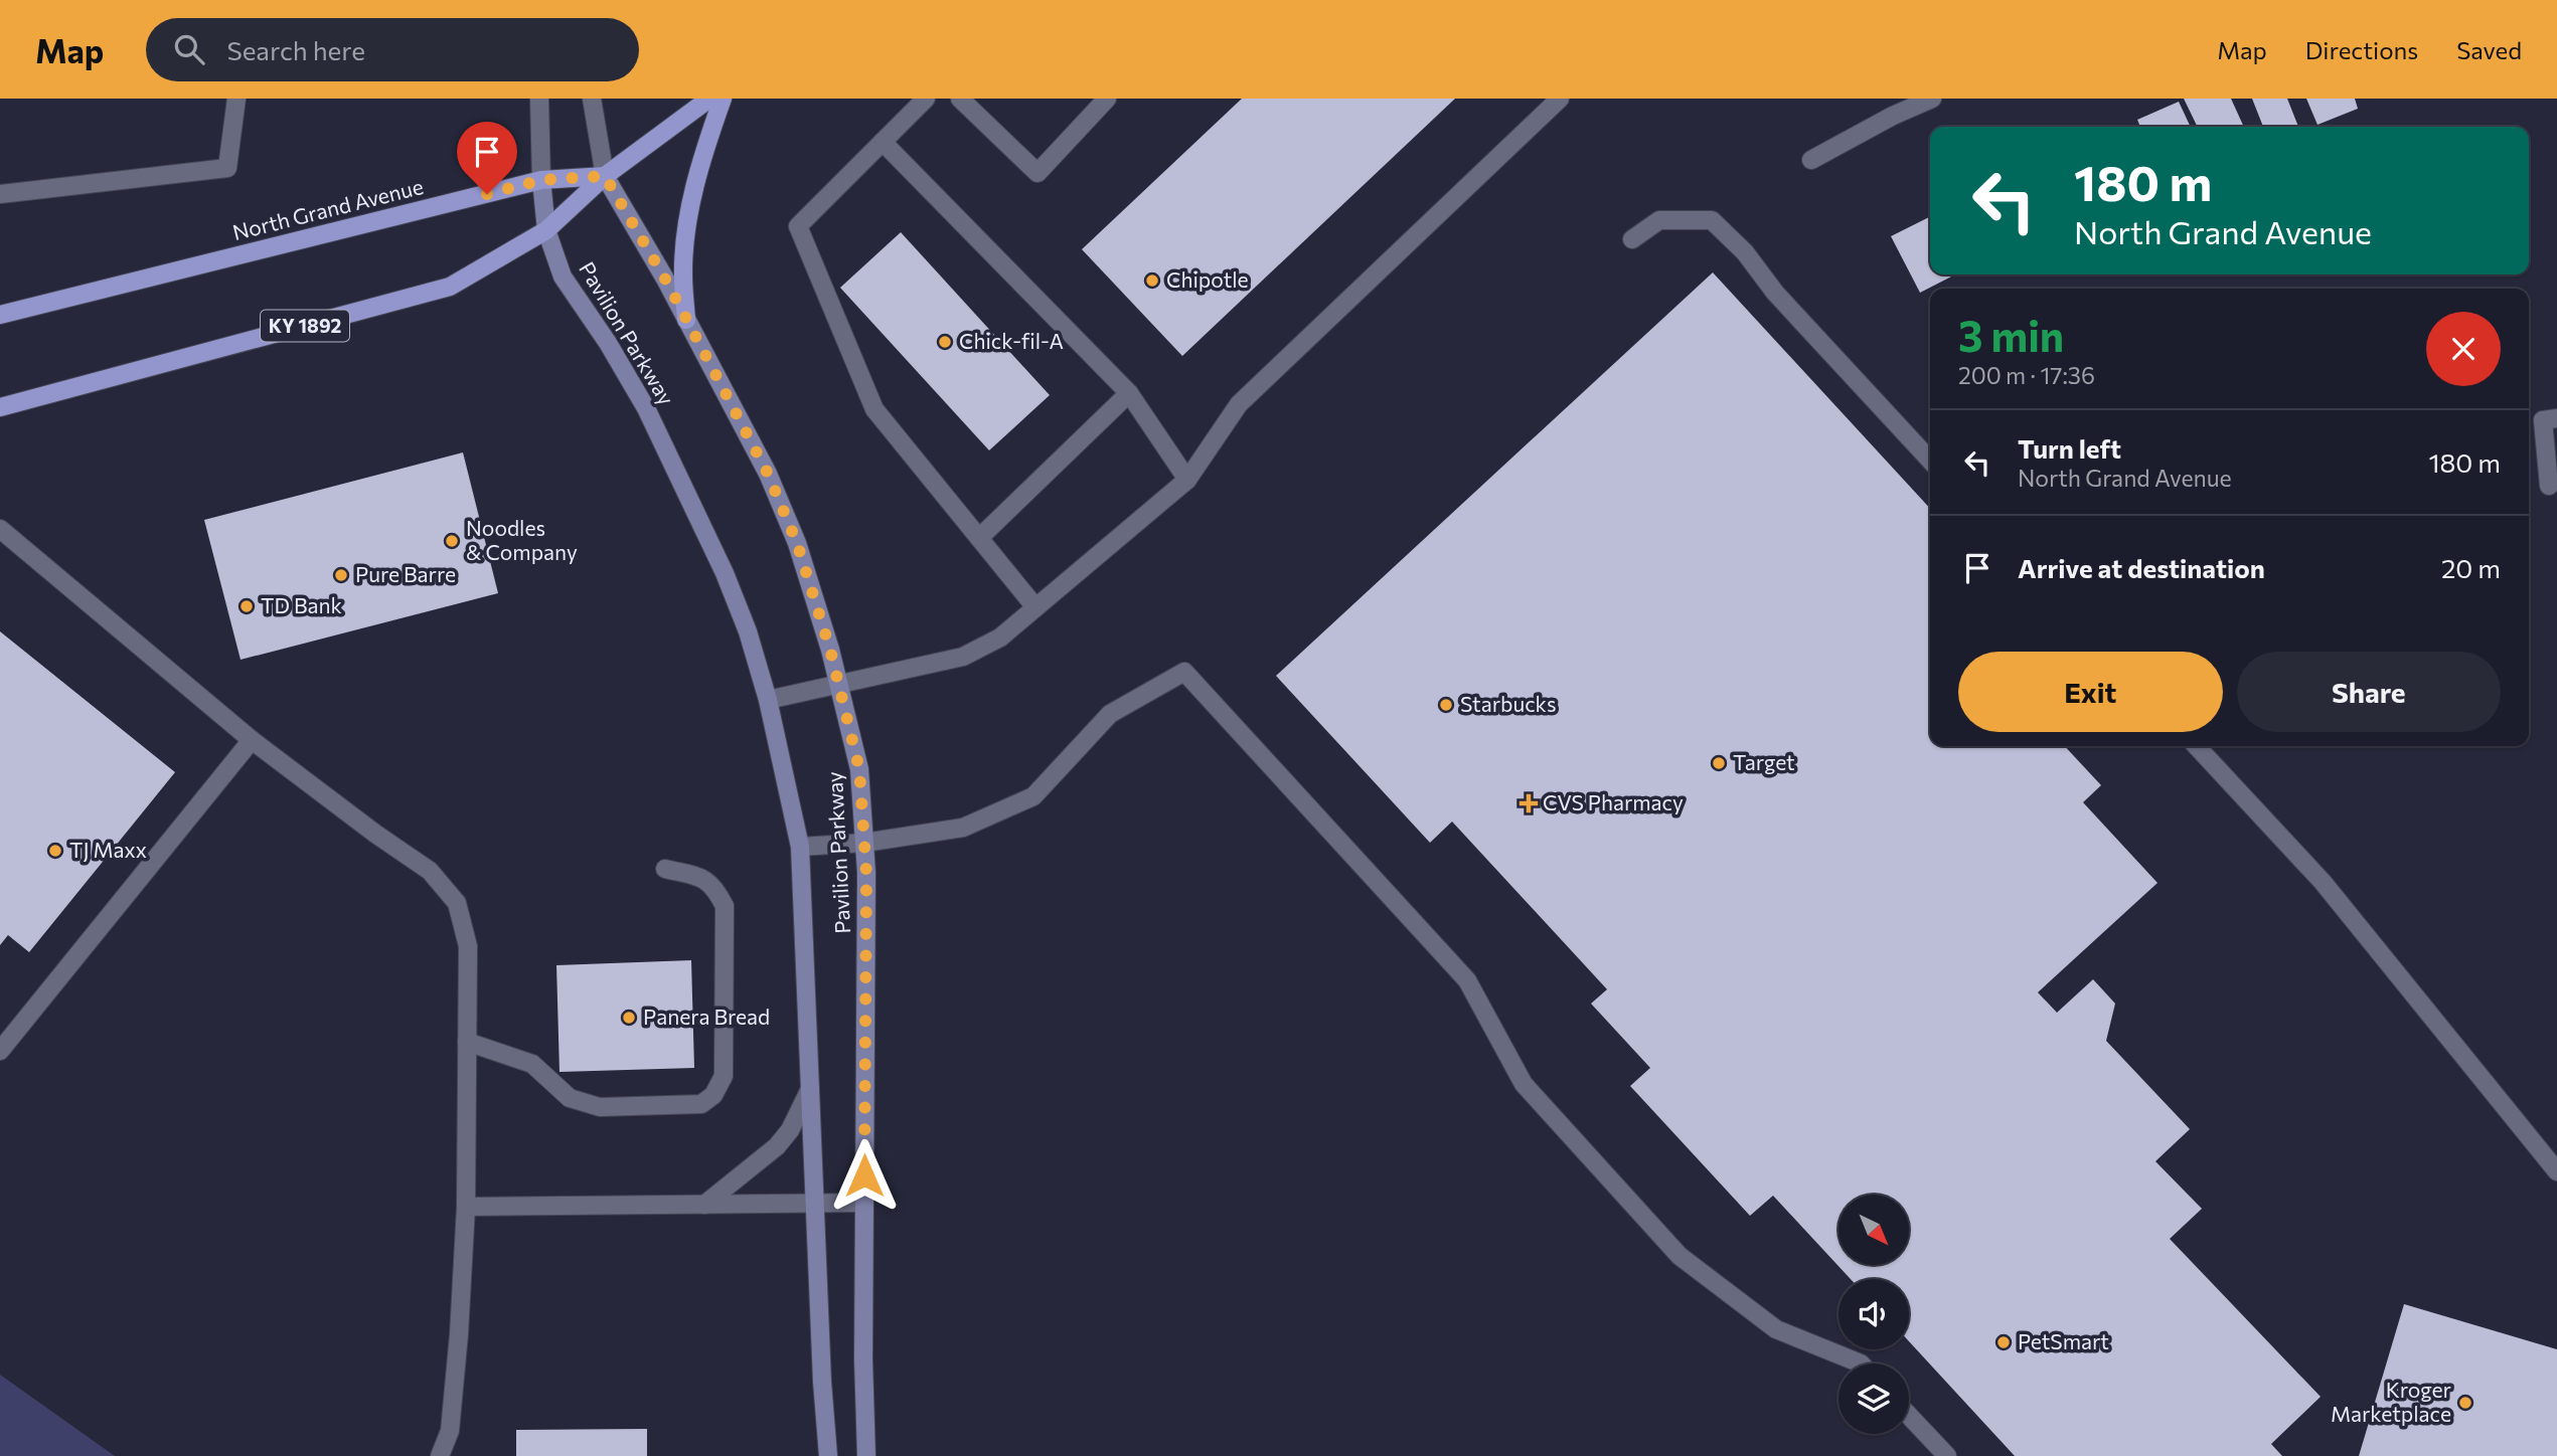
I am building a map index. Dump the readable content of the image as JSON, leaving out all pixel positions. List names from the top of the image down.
{
  "streets": {
    "main road": ["North Grand Avenue", "KY 1892", "Pavilion Parkway"]
  },
  "crossings": [
    ["North Grand Avenue", "KY 1892"],
    ["North Grand Avenue", "Pavilion Parkway"],
    ["KY 1892", "Pavilion Parkway"]
  ],
  "places": {
    "other": [
      "Chipotle",
      "Chick-fil-A",
      "Noodles & Company",
      "Pure Barre",
      "TD Bank",
      "Starbucks",
      "Target",
      "TJ Maxx",
      "Panera Bread",
      "PetSmart",
      "Kroger Marketplace"
    ],
    "health": ["CVS Pharmacy"]
  },
  "north": "bottom right",
  "page": {
    "header": "Map",
    "search": "Search here",
    "nav": ["Map", "Directions", "Saved"],
    "turn": ["180 m", "North Grand Avenue"],
    "heading": ["3 min", "200 m · 17:36"],
    "list": [
      {
        "name": "Turn left",
        "note": "North Grand Avenue",
        "value": "180 m"
      },
      {
        "name": "Arrive at destination",
        "value": "20 m"
      }
    ],
    "buttons": ["Exit", "Share"]
  }
}
